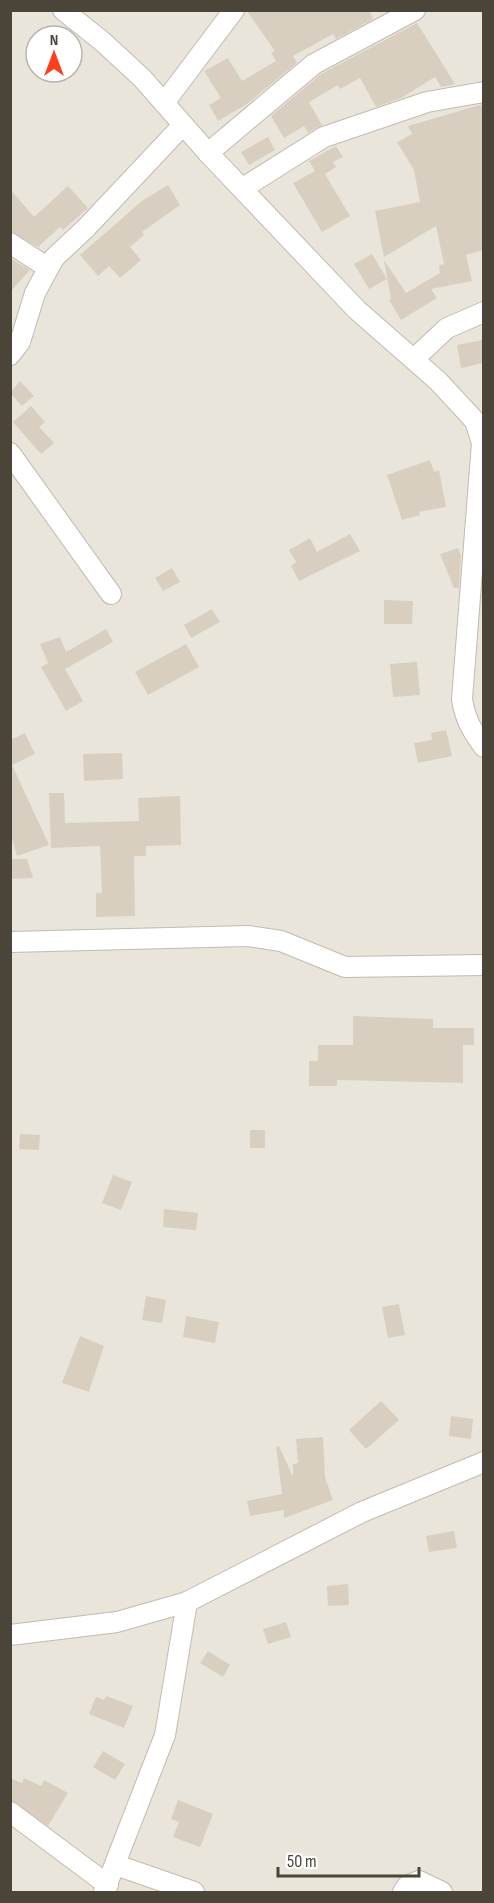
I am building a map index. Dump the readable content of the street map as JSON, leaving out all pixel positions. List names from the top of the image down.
{
  "scale_bar": "50 m",
  "north": "top"
}
